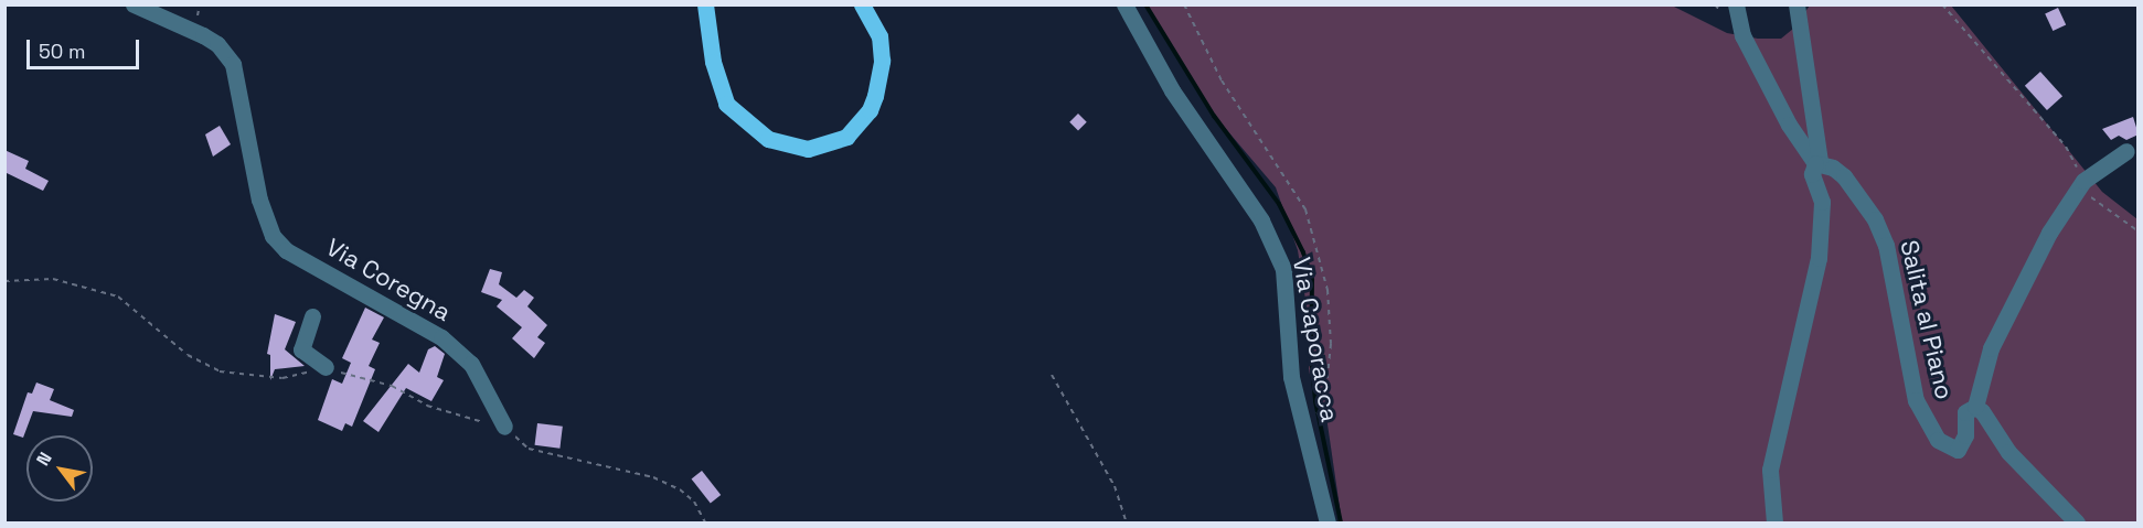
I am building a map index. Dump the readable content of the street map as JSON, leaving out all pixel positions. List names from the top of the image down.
{
  "streets": {
    "street": ["Via Coregna", "Salita al Piano", "Via Caporacca"]
  },
  "scale_bar": "50 m",
  "north": "top left"
}
